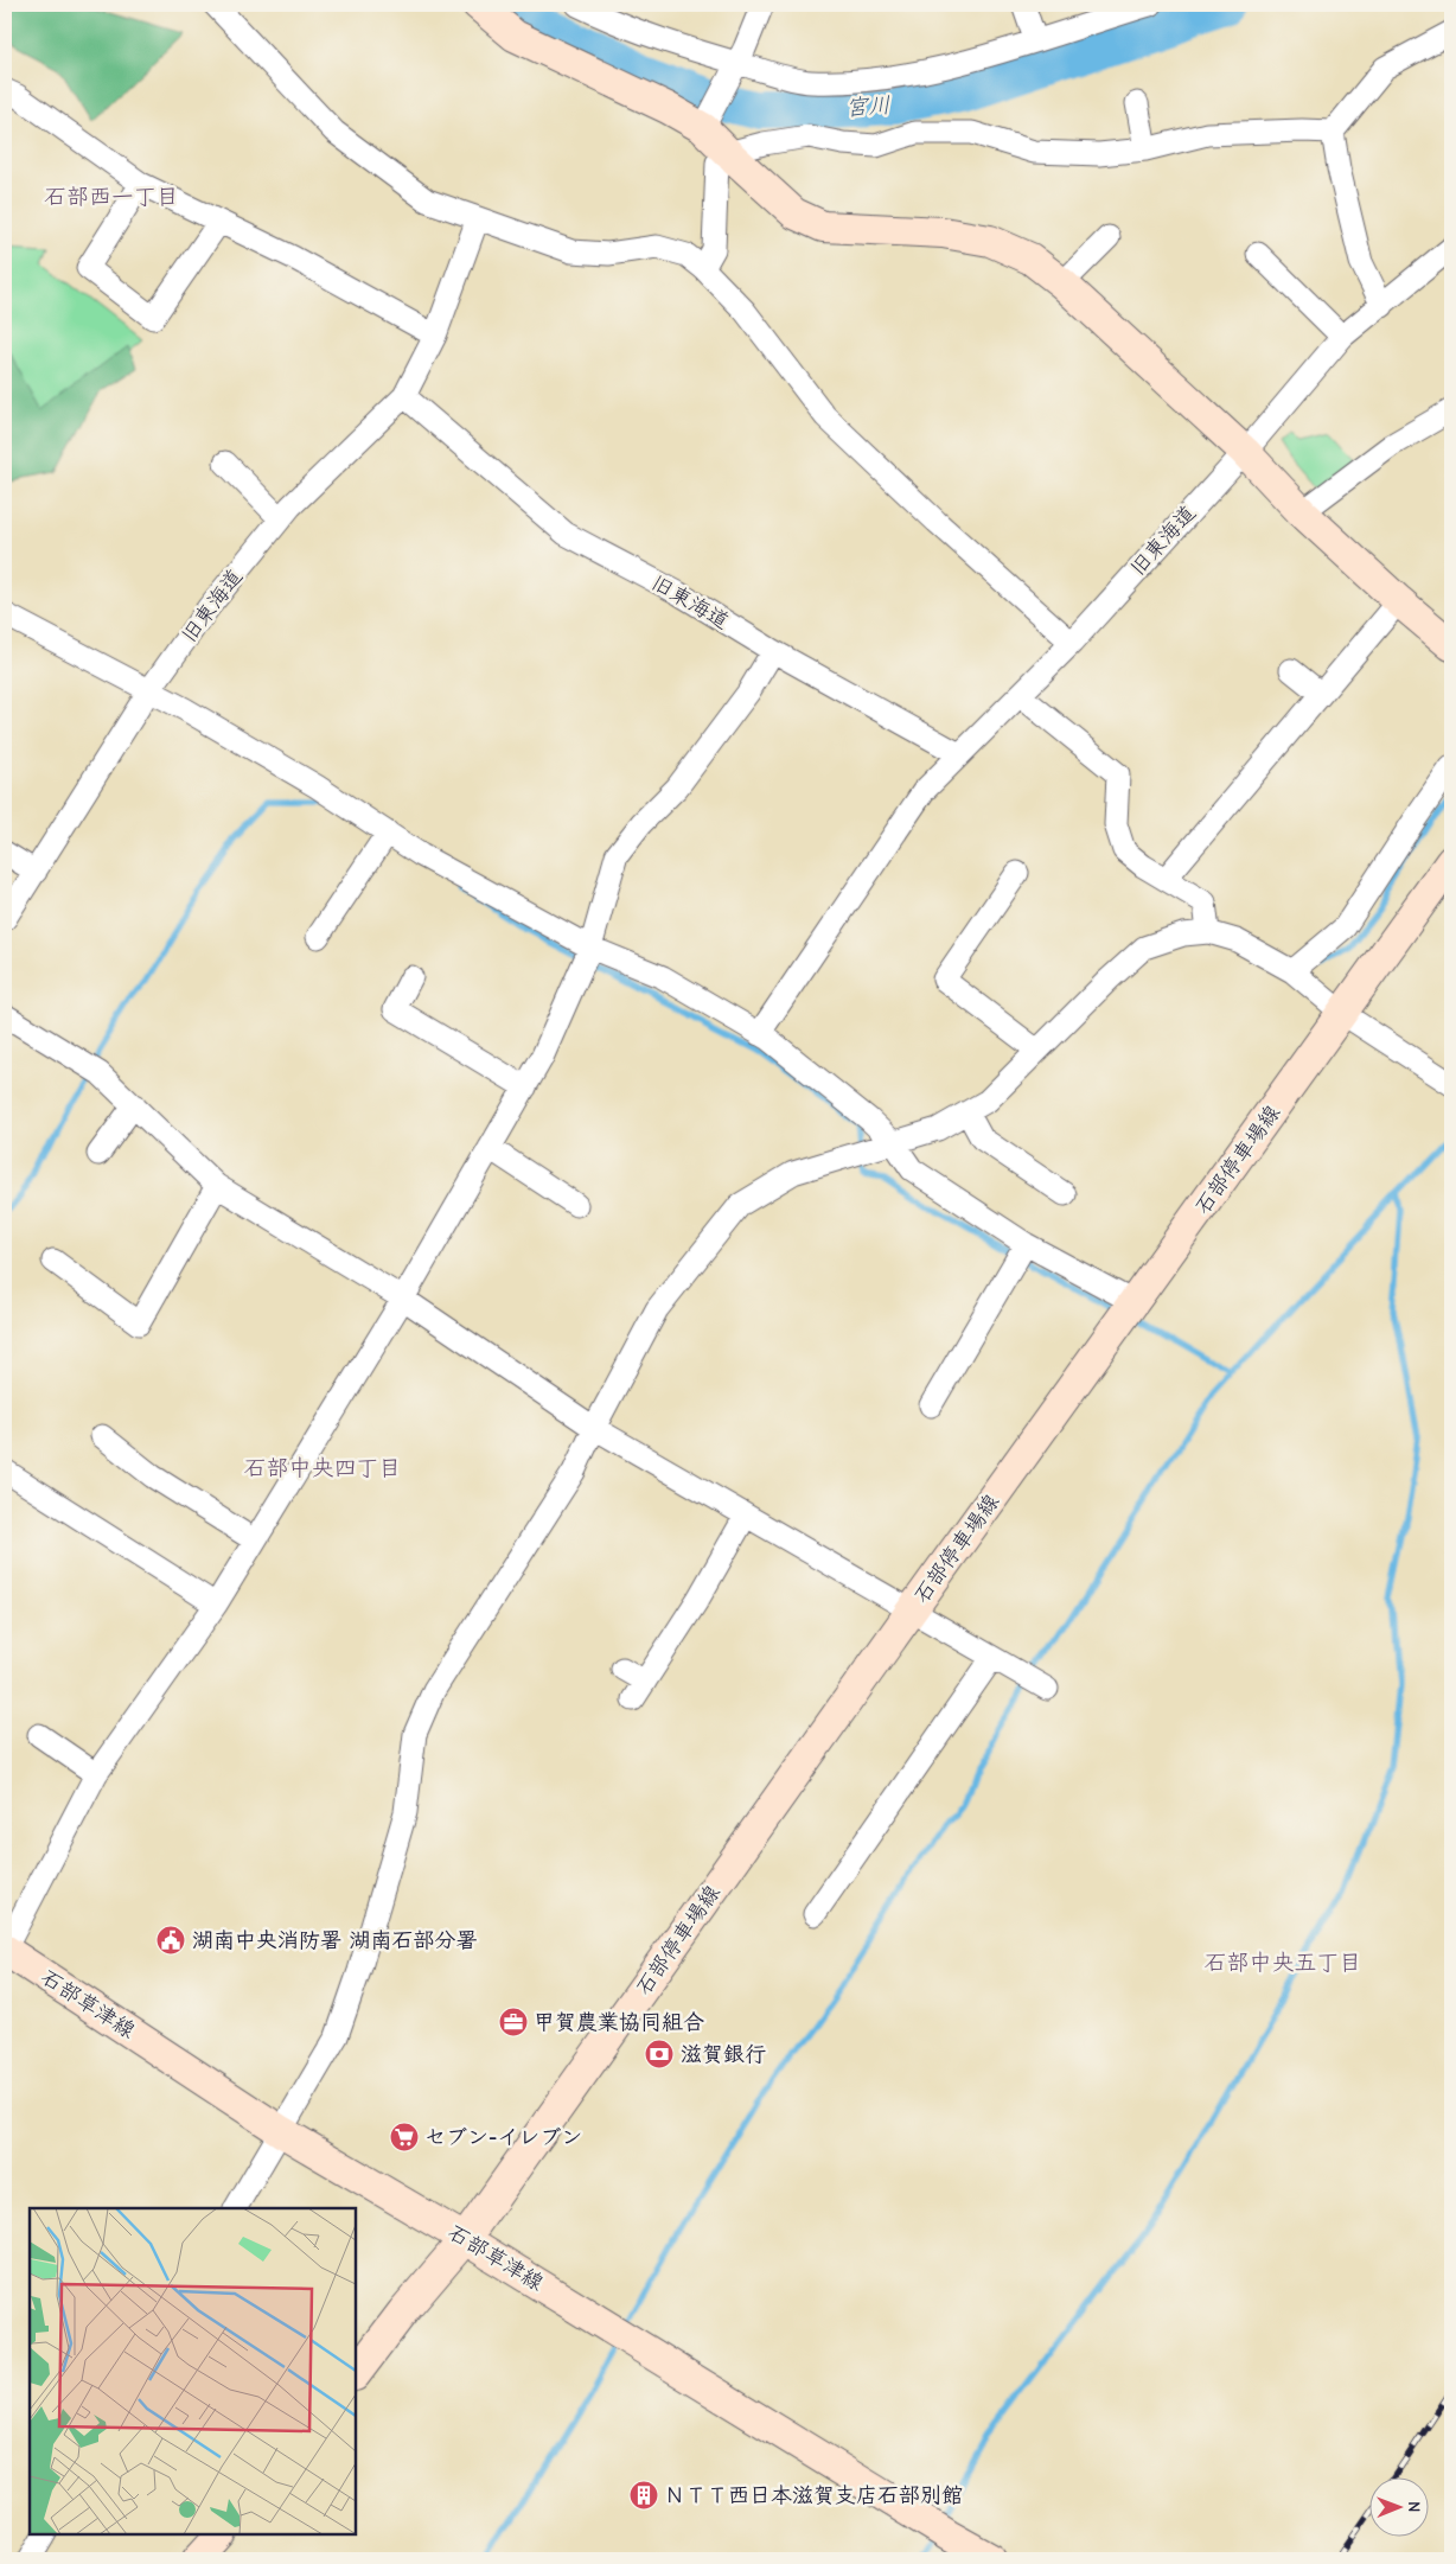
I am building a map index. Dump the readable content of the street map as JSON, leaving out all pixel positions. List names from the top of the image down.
{
  "streets": {
    "main road": ["石部停車場線", "石部草津線"],
    "street": ["旧東海道"]
  },
  "crossings": [
    ["石部停車場線", "石部草津線"]
  ],
  "districts": ["石部西一丁目", "石部中央四丁目", "石部中央五丁目"],
  "water": ["宮川"],
  "places": {
    "public building": ["湖南中央消防署 湖南石部分署"],
    "office": ["甲賀農業協同組合"],
    "bank": ["滋賀銀行"],
    "supermarket": ["セブン-イレブン"],
    "building": ["ＮＴＴ西日本滋賀支店石部別館"]
  },
  "north": "right"
}
